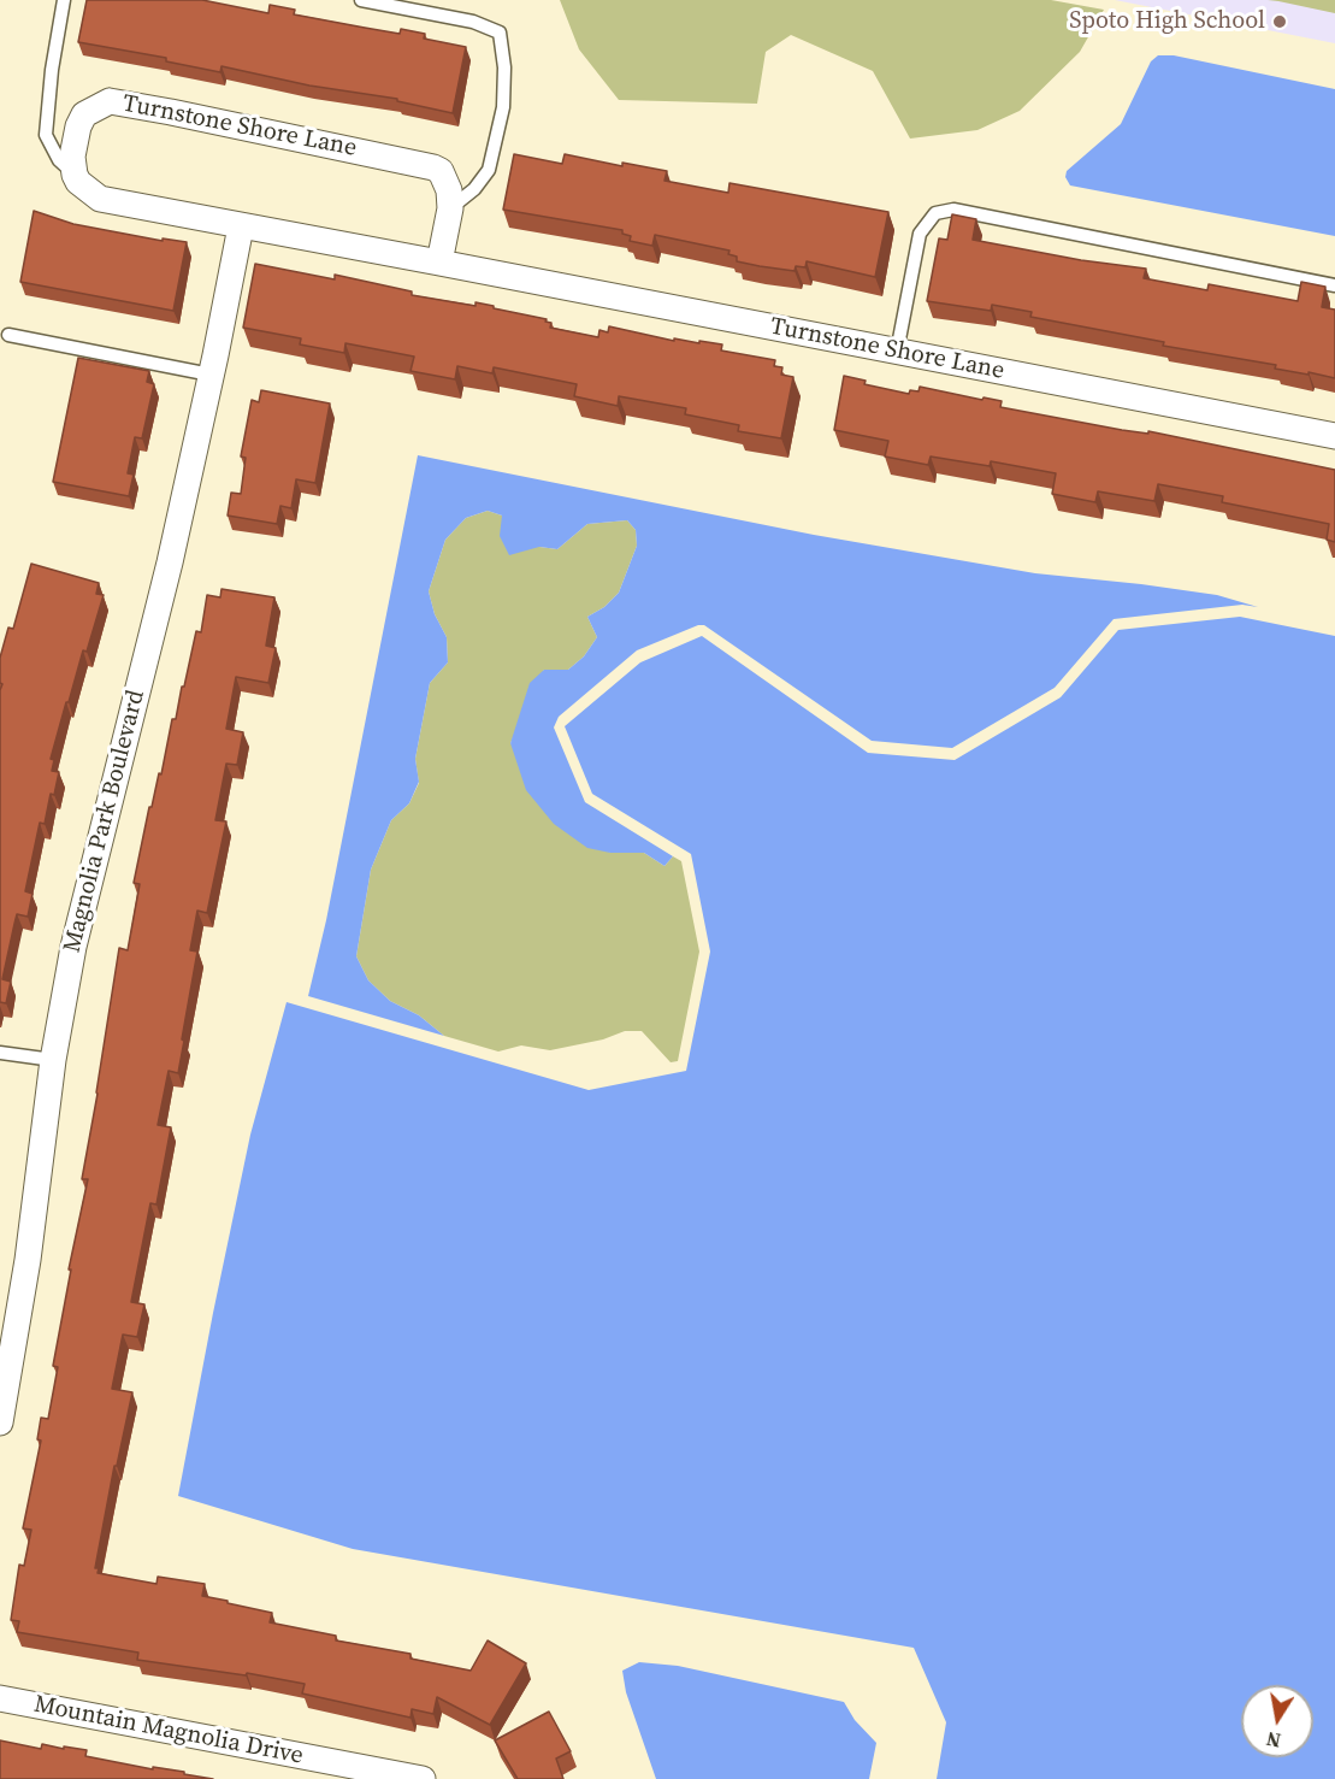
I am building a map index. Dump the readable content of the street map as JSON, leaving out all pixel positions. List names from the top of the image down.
{
  "streets": {
    "street": ["Turnstone Shore Lane", "Magnolia Park Boulevard", "Mountain Magnolia Drive"]
  },
  "crossings": [
    ["Turnstone Shore Lane", "Magnolia Park Boulevard"]
  ],
  "places": ["Spoto High School"],
  "north": "bottom"
}
